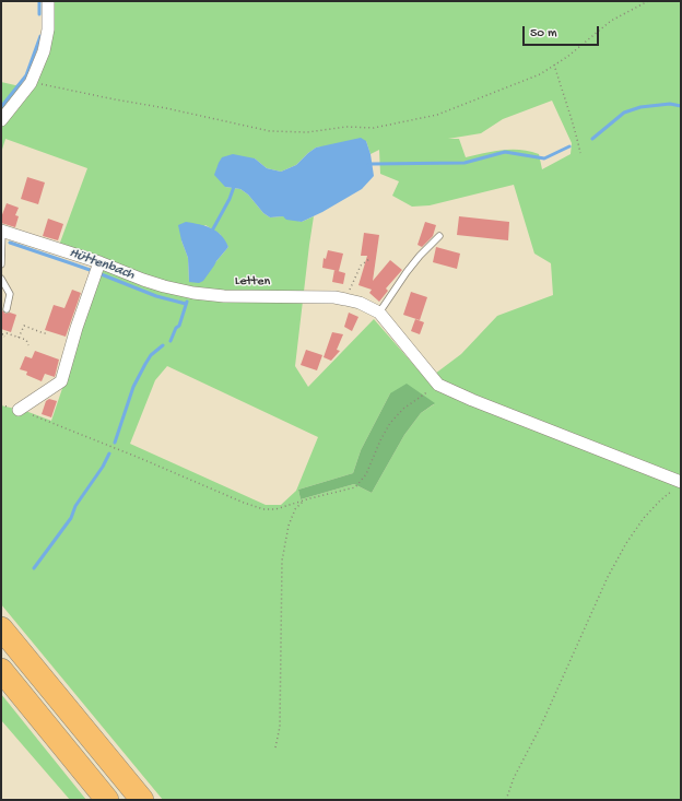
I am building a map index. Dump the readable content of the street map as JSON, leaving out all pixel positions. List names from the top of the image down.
{
  "streets": {
    "street": ["Letten"]
  },
  "water": ["Hüttenbach"],
  "scale_bar": "50 m"
}
